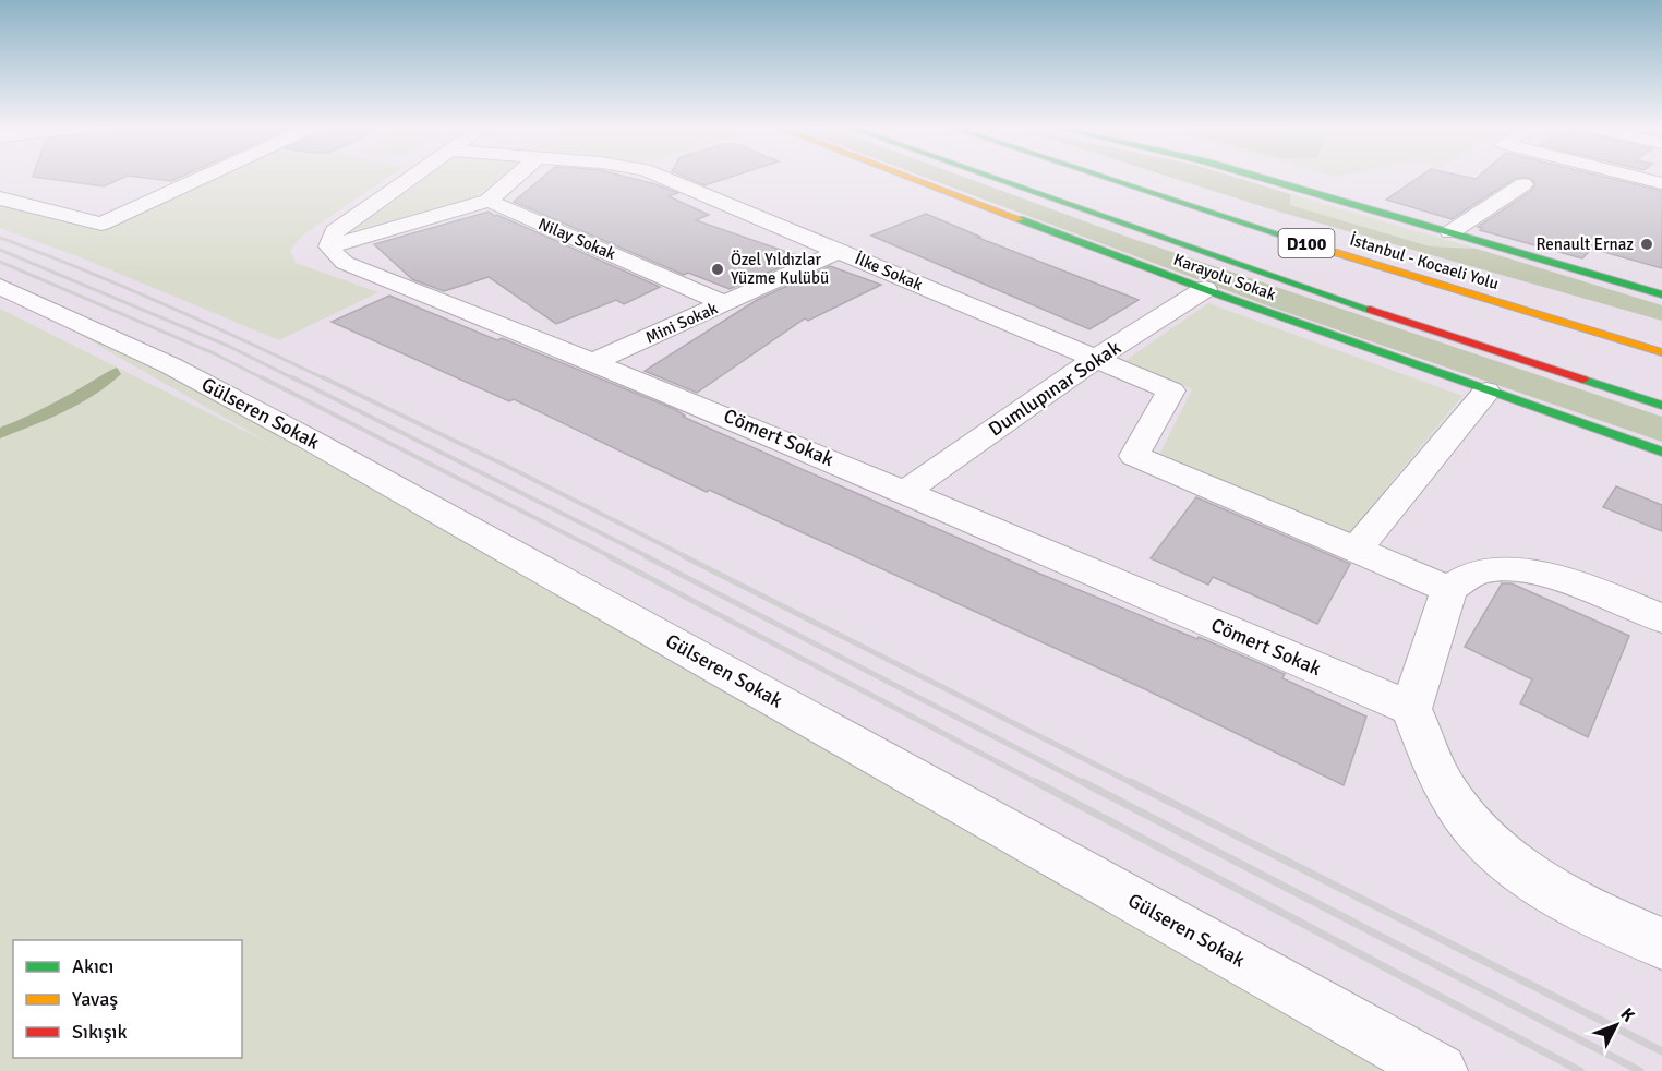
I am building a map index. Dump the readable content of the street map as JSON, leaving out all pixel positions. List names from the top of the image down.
{
  "streets": {
    "main road": ["D100", "İstanbul - Kocaeli Yolu", "Karayolu Sokak"],
    "street": [
      "Nilay Sokak",
      "İlke Sokak",
      "Mini Sokak",
      "Dumlupınar Sokak",
      "Gülseren Sokak",
      "Cömert Sokak"
    ]
  },
  "crossings": [
    ["Nilay Sokak", "Mini Sokak"],
    ["İlke Sokak", "Mini Sokak"],
    ["İlke Sokak", "Dumlupınar Sokak"],
    ["Karayolu Sokak", "Dumlupınar Sokak"],
    ["Mini Sokak", "Cömert Sokak"],
    ["Dumlupınar Sokak", "Cömert Sokak"]
  ],
  "places": ["Renault Ernaz", "Özel Yıldızlar Yüzme Kulübü"],
  "legend": ["Akıcı", "Yavaş", "Sıkışık"],
  "north": "top right"
}
